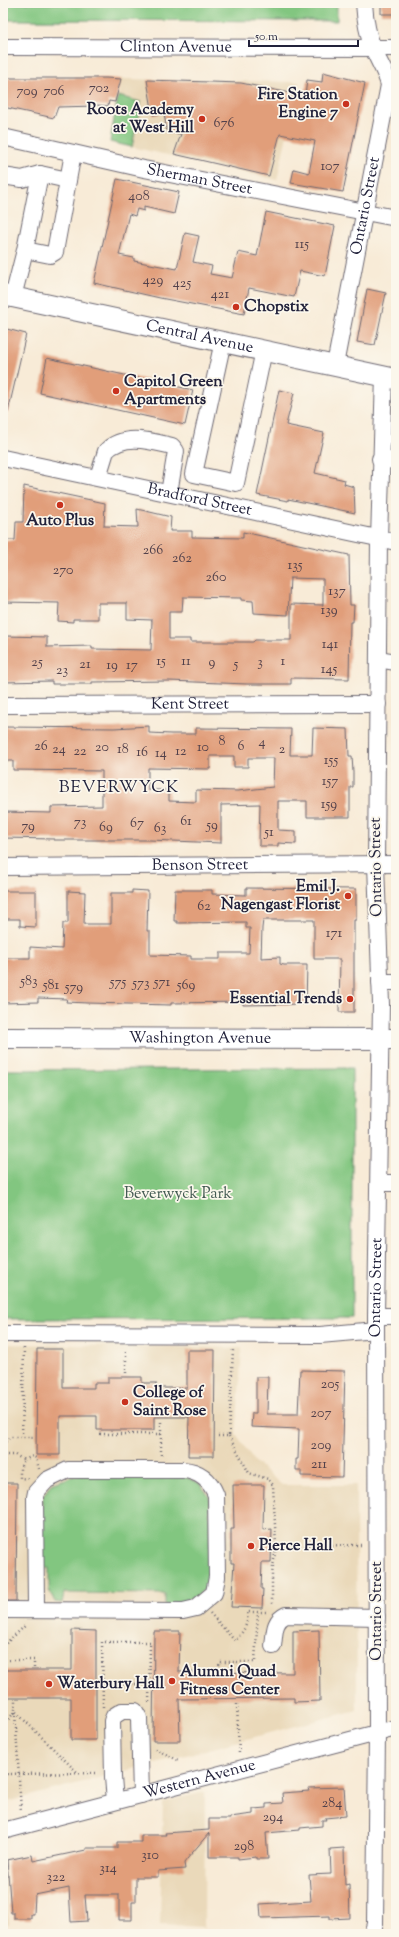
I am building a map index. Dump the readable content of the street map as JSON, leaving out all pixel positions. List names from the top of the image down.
{
  "streets": {
    "main road": ["Central Avenue", "Washington Avenue"],
    "street": [
      "Clinton Avenue",
      "Sherman Street",
      "Ontario Street",
      "Bradford Street",
      "Kent Street",
      "Benson Street",
      "Western Avenue"
    ]
  },
  "crossings": [
    ["Clinton Avenue", "Ontario Street"],
    ["Sherman Street", "Ontario Street"],
    ["Ontario Street", "Central Avenue"],
    ["Ontario Street", "Bradford Street"],
    ["Ontario Street", "Kent Street"],
    ["Ontario Street", "Benson Street"],
    ["Ontario Street", "Washington Avenue"],
    ["Ontario Street", "Western Avenue"]
  ],
  "districts": ["BEVERWYCK"],
  "parks": ["Beverwyck Park"],
  "places": [
    "Fire Station Engine 7",
    "Roots Academy at West Hill",
    "Chopstix",
    "Capitol Green Apartments",
    "Auto Plus",
    "Emil J. Nagengast Florist",
    "Essential Trends",
    "College of Saint Rose",
    "Pierce Hall",
    "Alumni Quad Fitness Center",
    "Waterbury Hall"
  ],
  "house_numbers": [
    "702",
    "709",
    "706",
    "676",
    "107",
    "408",
    "115",
    "429",
    "425",
    "421",
    "266",
    "262",
    "135",
    "270",
    "260",
    "137",
    "139",
    "141",
    "15",
    "11",
    "1",
    "25",
    "9",
    "3",
    "21",
    "5",
    "19",
    "17",
    "145",
    "23",
    "8",
    "4",
    "26",
    "6",
    "20",
    "10",
    "24",
    "18",
    "2",
    "22",
    "12",
    "16",
    "14",
    "155",
    "157",
    "159",
    "61",
    "73",
    "67",
    "59",
    "79",
    "69",
    "63",
    "51",
    "62",
    "171",
    "583",
    "575",
    "571",
    "573",
    "581",
    "569",
    "579",
    "205",
    "207",
    "209",
    "211",
    "284",
    "294",
    "298",
    "310",
    "314",
    "322"
  ],
  "scale_bar": "50 m"
}
